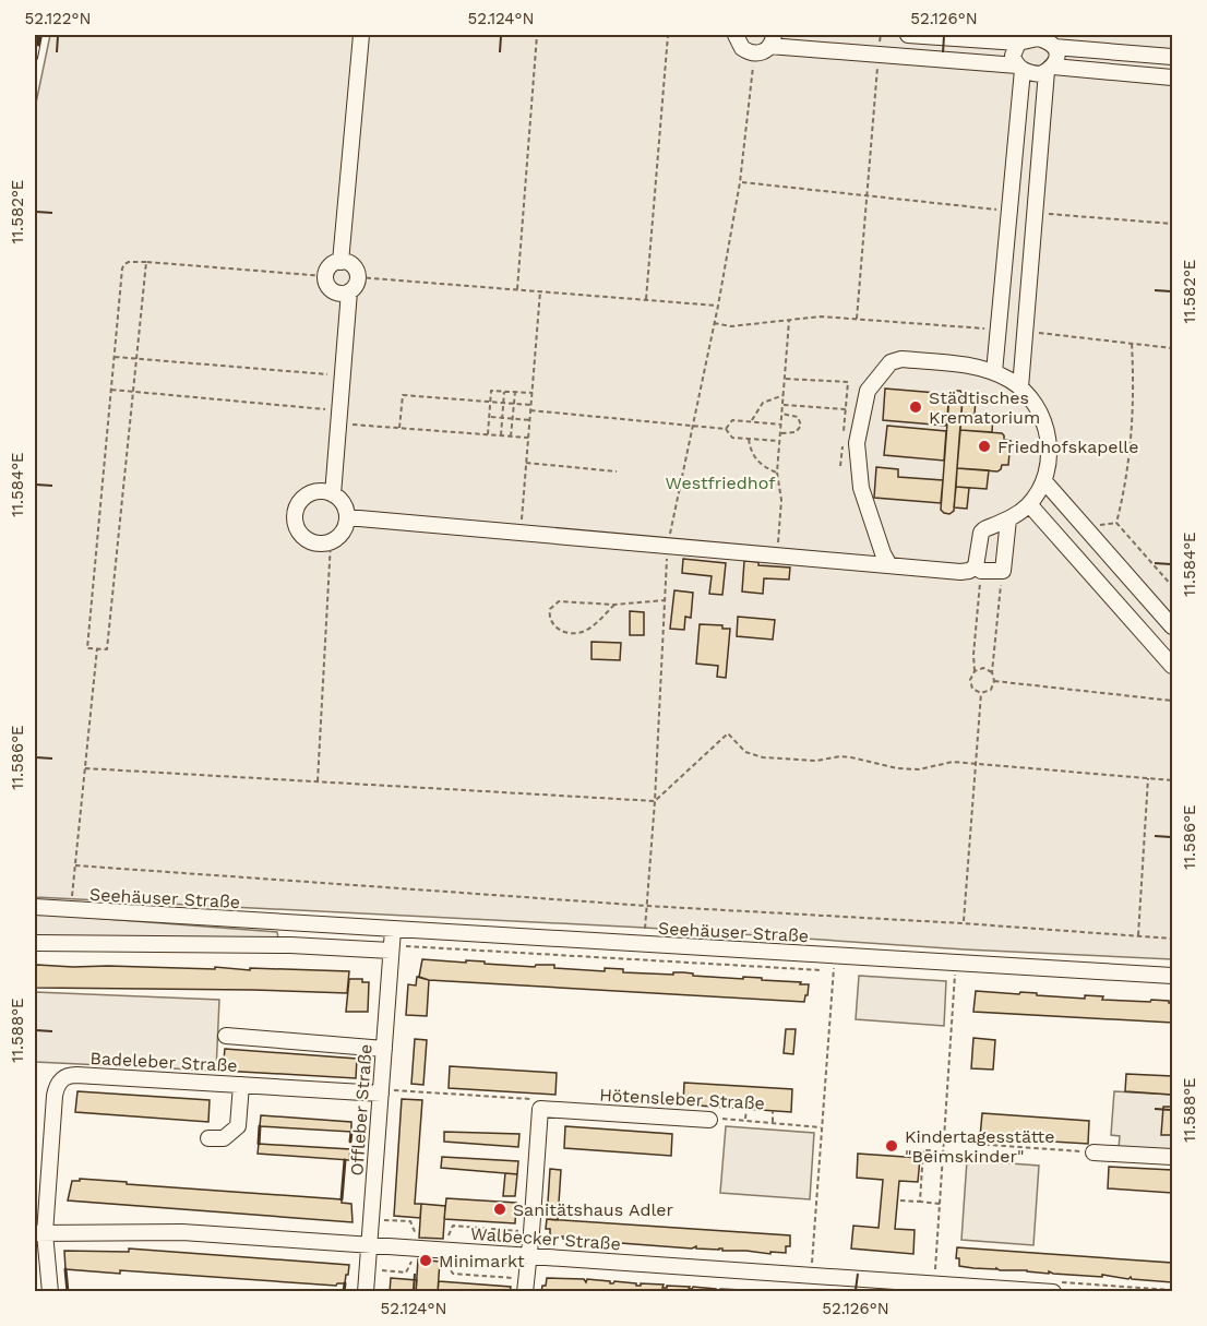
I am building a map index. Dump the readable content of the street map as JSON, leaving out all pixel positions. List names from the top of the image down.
{
  "streets": {
    "street": [
      "Seehäuser Straße",
      "Badeleber Straße",
      "Hötensleber Straße",
      "Offleber Straße",
      "Walbecker Straße"
    ]
  },
  "crossings": [
    ["Seehäuser Straße", "Offleber Straße"],
    ["Badeleber Straße", "Offleber Straße"],
    ["Badeleber Straße", "Walbecker Straße"],
    ["Offleber Straße", "Walbecker Straße"]
  ],
  "parks": ["Westfriedhof"],
  "places": [
    "Städtisches Krematorium",
    "Friedhofskapelle",
    "Kindertagesstätte \"Beimskinder\"",
    "Sanitätshaus Adler",
    "Minimarkt"
  ],
  "coordinates": [
    "52.122°N",
    "52.124°N",
    "52.126°N",
    "11.582°E",
    "11.584°E",
    "11.586°E",
    "11.588°E"
  ]
}
